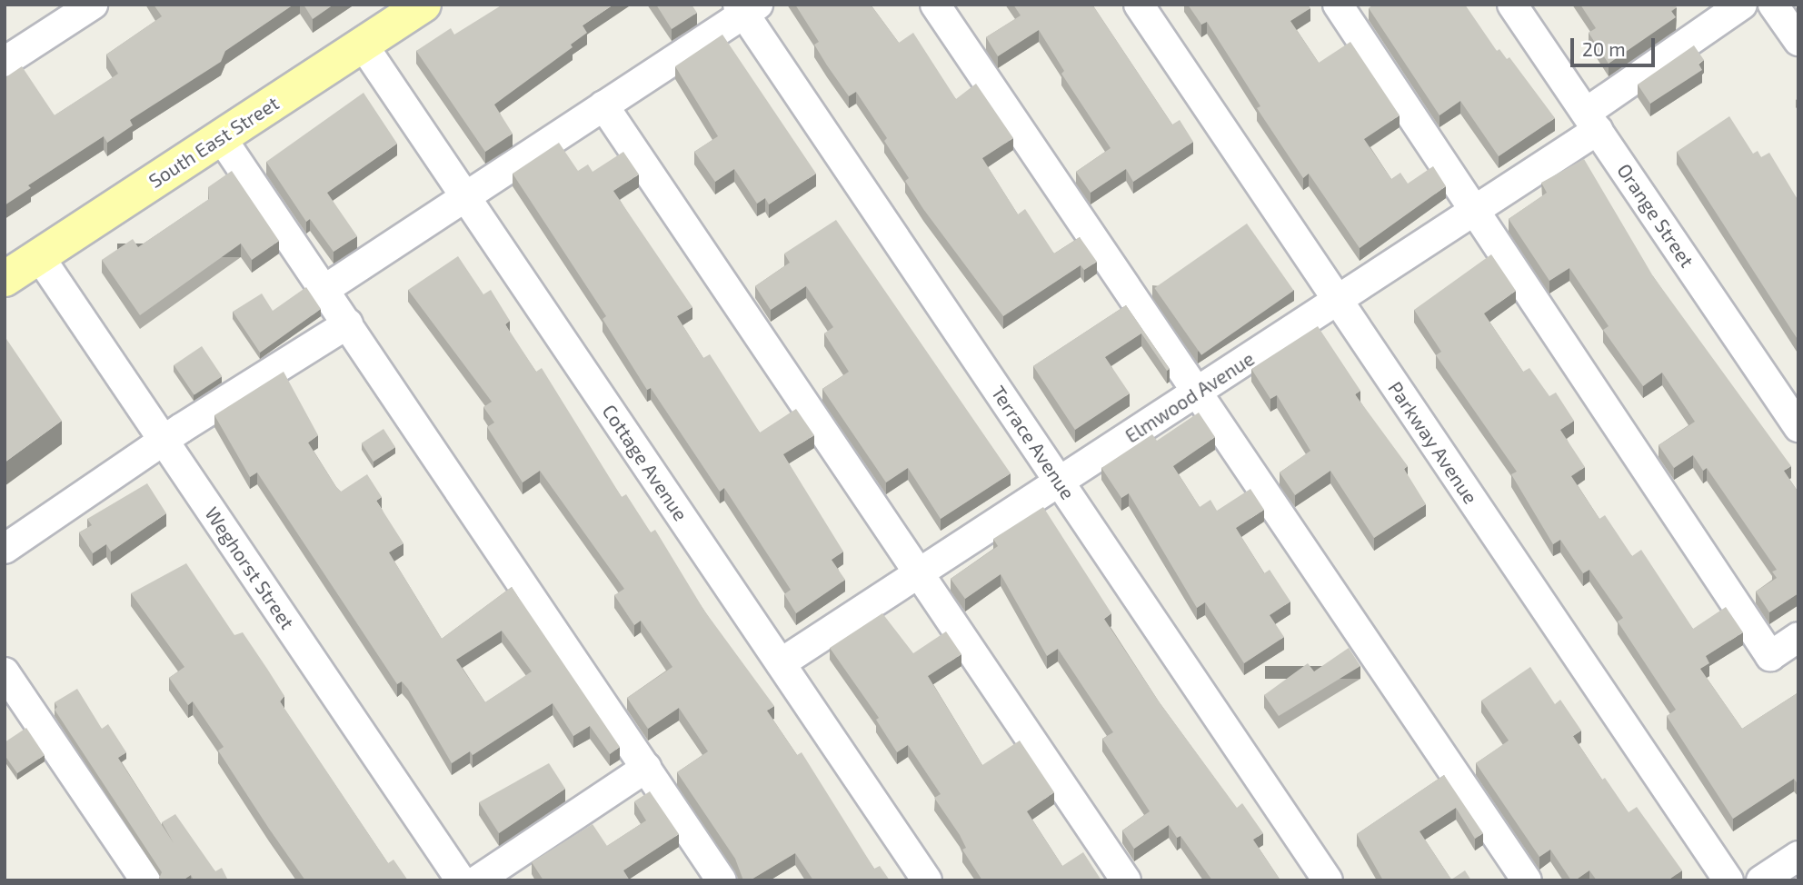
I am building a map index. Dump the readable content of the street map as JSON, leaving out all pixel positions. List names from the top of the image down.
{
  "streets": {
    "main road": ["South East Street"],
    "street": [
      "Orange Street",
      "Elmwood Avenue",
      "Terrace Avenue",
      "Parkway Avenue",
      "Cottage Avenue",
      "Weghorst Street"
    ]
  },
  "crossings": [
    ["South East Street", "Cottage Avenue"],
    ["South East Street", "Weghorst Street"],
    ["Orange Street", "Elmwood Avenue"],
    ["Elmwood Avenue", "Terrace Avenue"],
    ["Elmwood Avenue", "Parkway Avenue"],
    ["Elmwood Avenue", "Cottage Avenue"]
  ],
  "scale_bar": "20 m"
}
